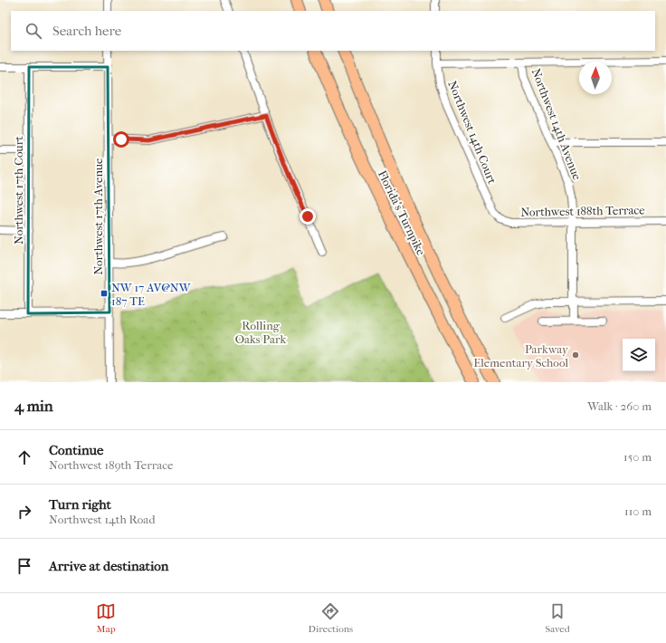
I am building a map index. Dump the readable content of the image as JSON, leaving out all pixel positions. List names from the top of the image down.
{
  "streets": {
    "highway": ["Florida's Turnpike"],
    "street": [
      "Northwest 14th Avenue",
      "Northwest 14th Court",
      "Northwest 17th Court",
      "Northwest 188th Terrace",
      "Northwest 17th Avenue"
    ]
  },
  "crossings": [
    ["Northwest 14th Avenue", "Northwest 188th Terrace"],
    ["Northwest 14th Court", "Northwest 188th Terrace"]
  ],
  "parks": ["Rolling Oaks Park"],
  "places": {
    "transit": ["NW 17 AV@NW 187 TE"],
    "other": ["Parkway Elementary School"]
  },
  "north": "top",
  "page": {
    "search": "Search here",
    "heading": ["4 min", "Walk · 260 m"],
    "list": [
      ["Continue", "Northwest 189th Terrace", "150 m"],
      ["Turn right", "Northwest 14th Road", "110 m"],
      "Arrive at destination"
    ],
    "nav": ["Map", "Directions", "Saved"]
  }
}
